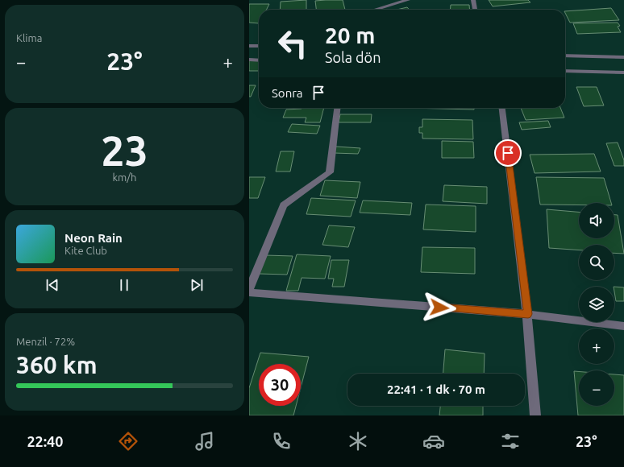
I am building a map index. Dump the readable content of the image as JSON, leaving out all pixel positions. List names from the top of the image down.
{
  "page": {
    "tile": [
      "Klima",
      ["23", "km/h"],
      ["Menzil · 72%", "360 km"]
    ],
    "turn": ["20 m", "Sola dön"],
    "heat": ["−", "23°", "+"],
    "then": "Sonra",
    "map_buttons": ["+", "−"],
    "song": ["Neon Rain", "Kite Club"],
    "limit": "30",
    "trip": "22:41 · 1 dk · 70 m",
    "tabs": ["22:40", "23°"]
  }
}
